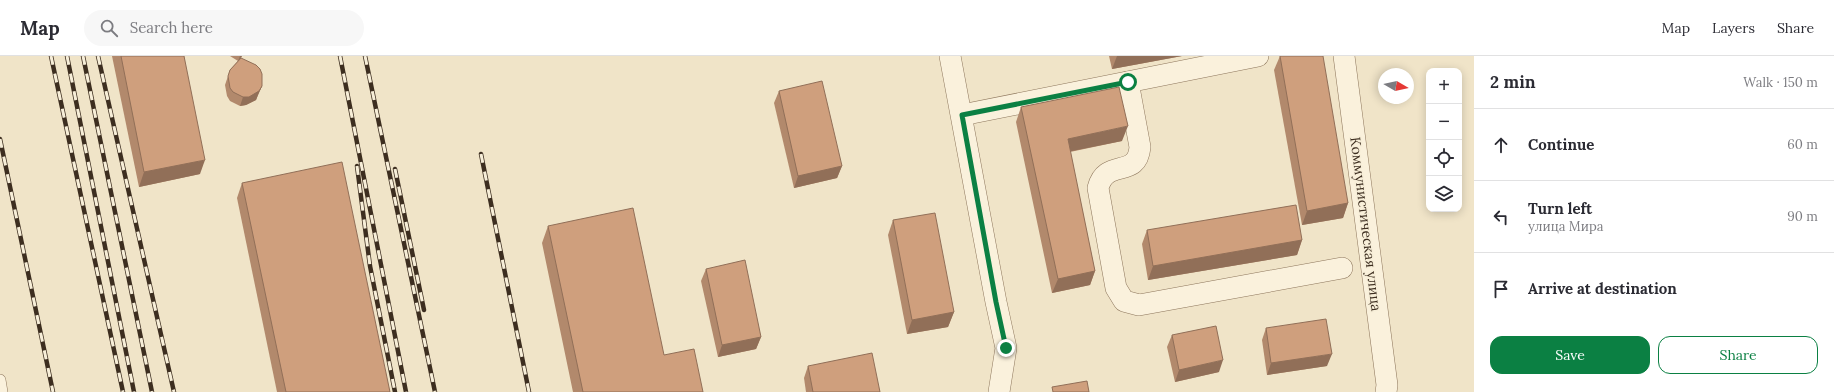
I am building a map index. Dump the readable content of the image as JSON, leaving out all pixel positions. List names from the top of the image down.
{
  "streets": {
    "street": ["Коммунистическая улица"]
  },
  "north": "right",
  "page": {
    "header": "Map",
    "search": "Search here",
    "nav": ["Map", "Layers", "Share"],
    "heading": ["2 min", "Walk · 150 m"],
    "map_buttons": ["+", "−"],
    "list": [
      ["Continue", "60 m"],
      ["Turn left", "улица Мира", "90 m"],
      "Arrive at destination"
    ],
    "buttons": ["Save", "Share"]
  }
}
